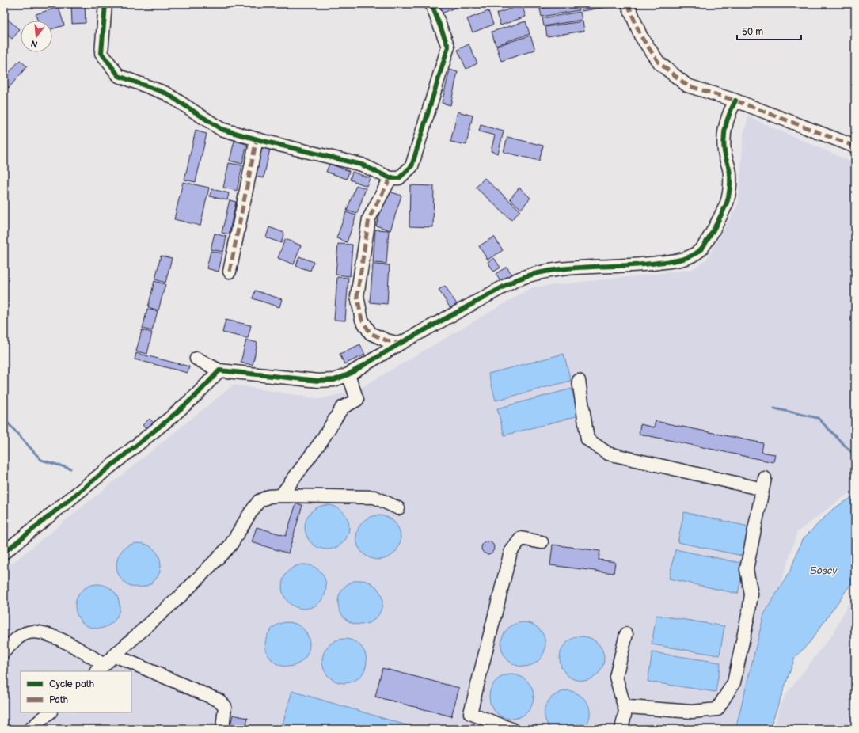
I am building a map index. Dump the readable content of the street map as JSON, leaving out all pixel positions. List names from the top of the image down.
{
  "water": ["Бозсу"],
  "legend": ["Cycle path", "Path"],
  "scale_bar": "50 m",
  "north": "bottom"
}
